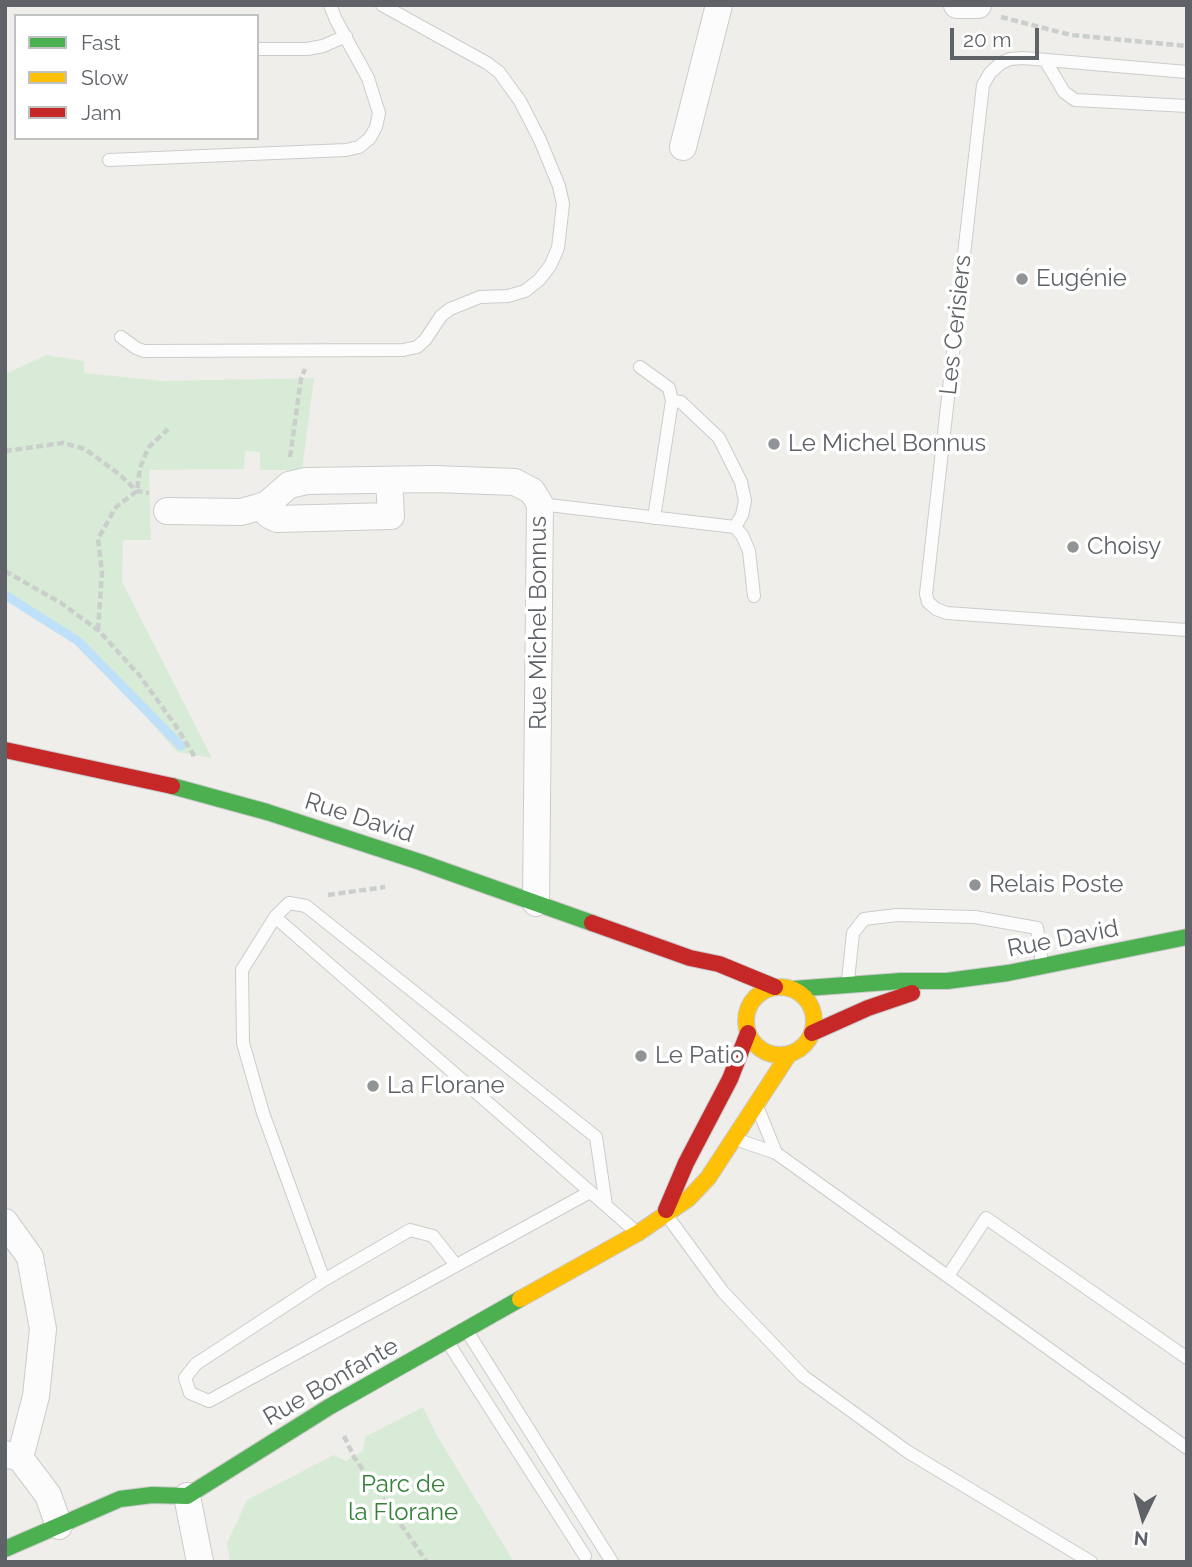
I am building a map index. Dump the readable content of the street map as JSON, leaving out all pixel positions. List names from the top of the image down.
{
  "streets": {
    "main road": ["Rue David", "Rue Bonfante"],
    "street": ["Rue Michel Bonnus"],
    "lane": ["Les Cerisiers"]
  },
  "crossings": [
    ["Rue Michel Bonnus", "Rue David"],
    ["Rue David", "Rue Bonfante"]
  ],
  "parks": ["Parc de la Florane"],
  "places": [
    "Eugénie",
    "Le Michel Bonnus",
    "Choisy",
    "Relais Poste",
    "Le Patio",
    "La Florane"
  ],
  "legend": ["Fast", "Slow", "Jam"],
  "scale_bar": "20 m",
  "north": "bottom"
}
